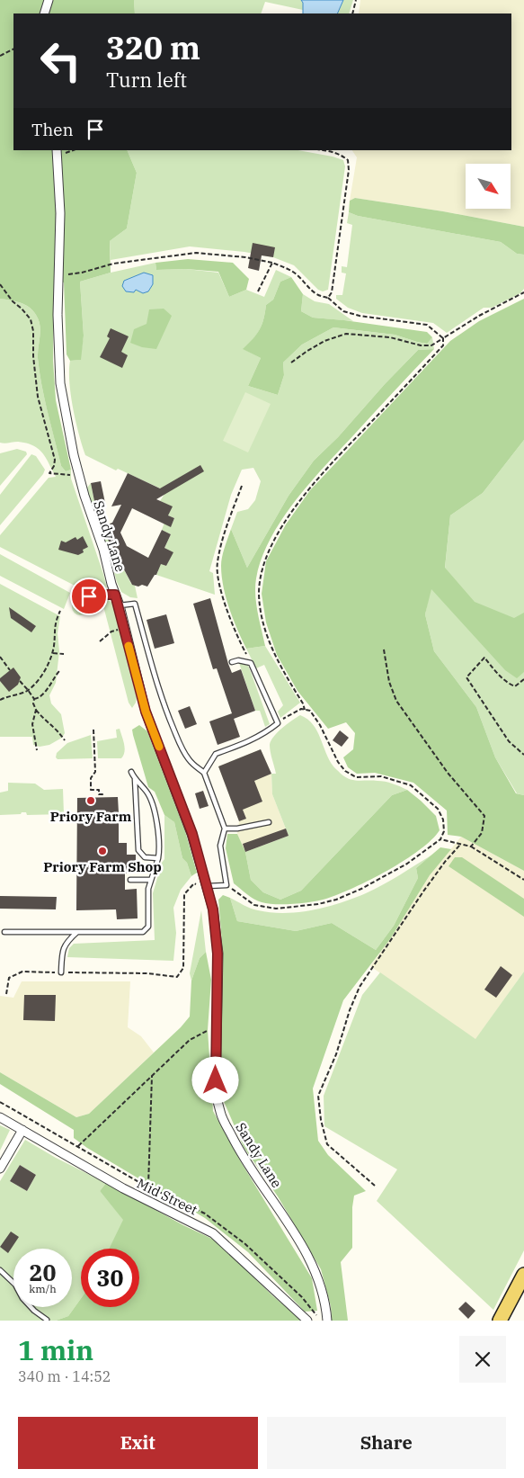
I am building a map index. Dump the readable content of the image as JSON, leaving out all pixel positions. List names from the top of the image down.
{
  "streets": {
    "street": ["Sandy Lane", "Mid Street"]
  },
  "places": ["Priory Farm", "Priory Farm Shop"],
  "north": "bottom right",
  "page": {
    "turn": ["320 m", "Turn left"],
    "then": "Then",
    "speed": "20 km/h",
    "limit": "30",
    "heading": ["1 min", "340 m · 14:52"],
    "buttons": ["Exit", "Share"]
  }
}
